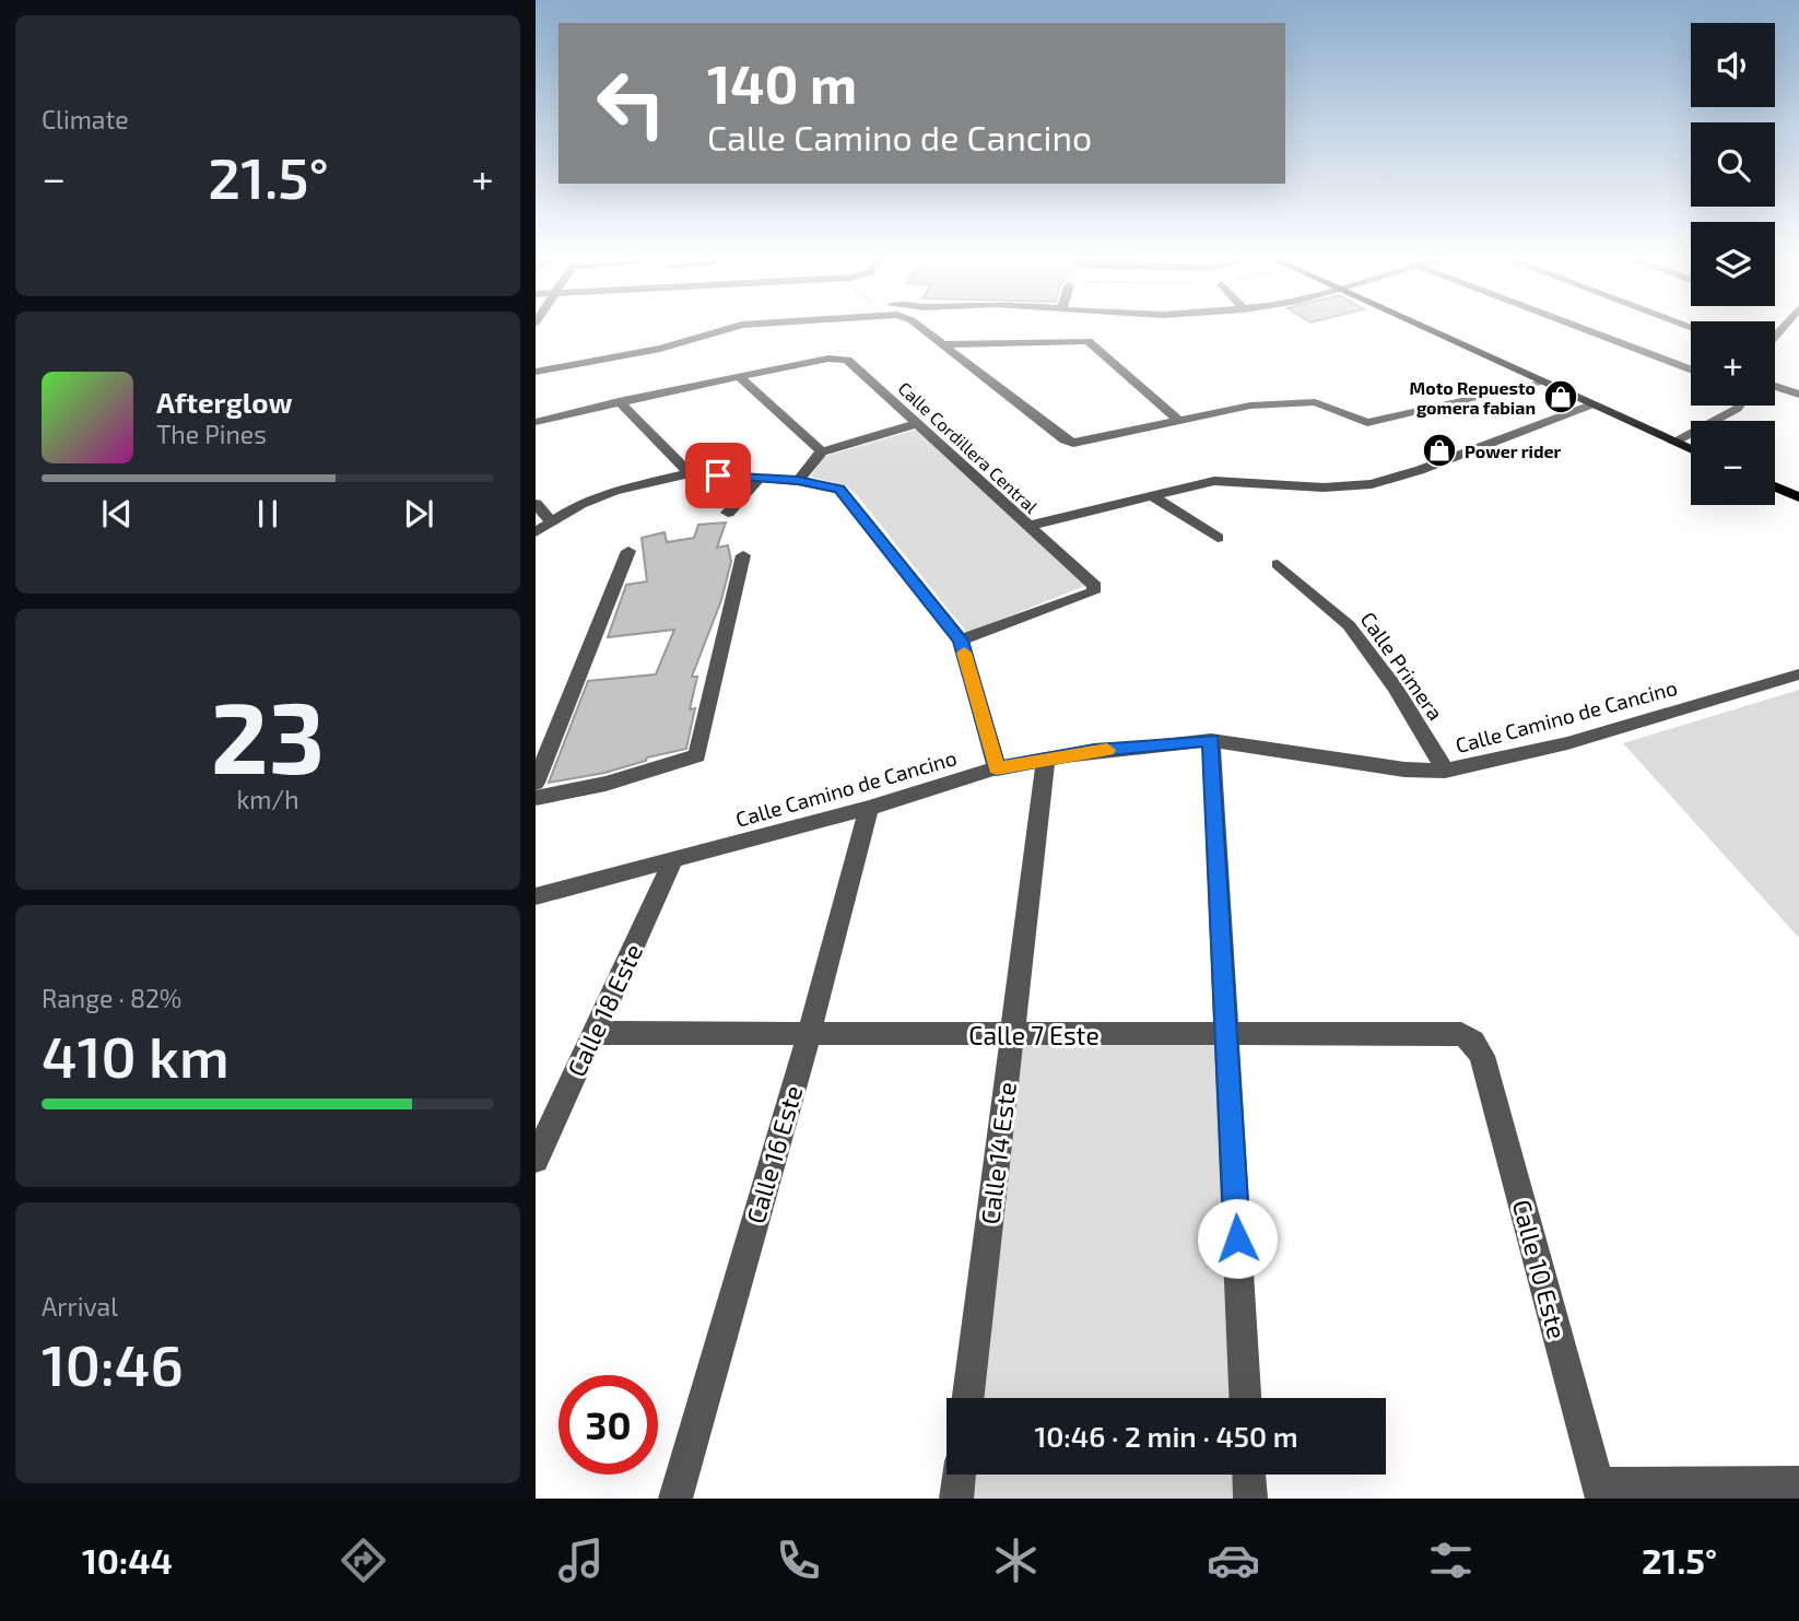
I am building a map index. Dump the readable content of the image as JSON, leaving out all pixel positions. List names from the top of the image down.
{
  "streets": {
    "street": [
      "Calle Cordillera Central",
      "Calle Primera",
      "Calle Camino de Cancino",
      "Calle 18 Este",
      "Calle 7 Este",
      "Calle 14 Este",
      "Calle 16 Este",
      "Calle 10 Este"
    ]
  },
  "crossings": [
    ["Calle Primera", "Calle Camino de Cancino"],
    ["Calle Camino de Cancino", "Calle 18 Este"],
    ["Calle Camino de Cancino", "Calle 14 Este"],
    ["Calle Camino de Cancino", "Calle 16 Este"],
    ["Calle 18 Este", "Calle 7 Este"],
    ["Calle 7 Este", "Calle 14 Este"],
    ["Calle 7 Este", "Calle 16 Este"],
    ["Calle 7 Este", "Calle 10 Este"]
  ],
  "places": {
    "shop": ["Moto Repuesto gomera fabian", "Power rider"]
  },
  "page": {
    "tile": [
      "Climate",
      ["23", "km/h"],
      ["Range · 82%", "410 km"],
      ["Arrival", "10:46"]
    ],
    "map_buttons": ["+", "−"],
    "turn": ["140 m", "Calle Camino de Cancino"],
    "heat": ["−", "21.5°", "+"],
    "song": ["Afterglow", "The Pines"],
    "limit": "30",
    "trip": "10:46 · 2 min · 450 m",
    "tabs": ["10:44", "21.5°"]
  }
}
